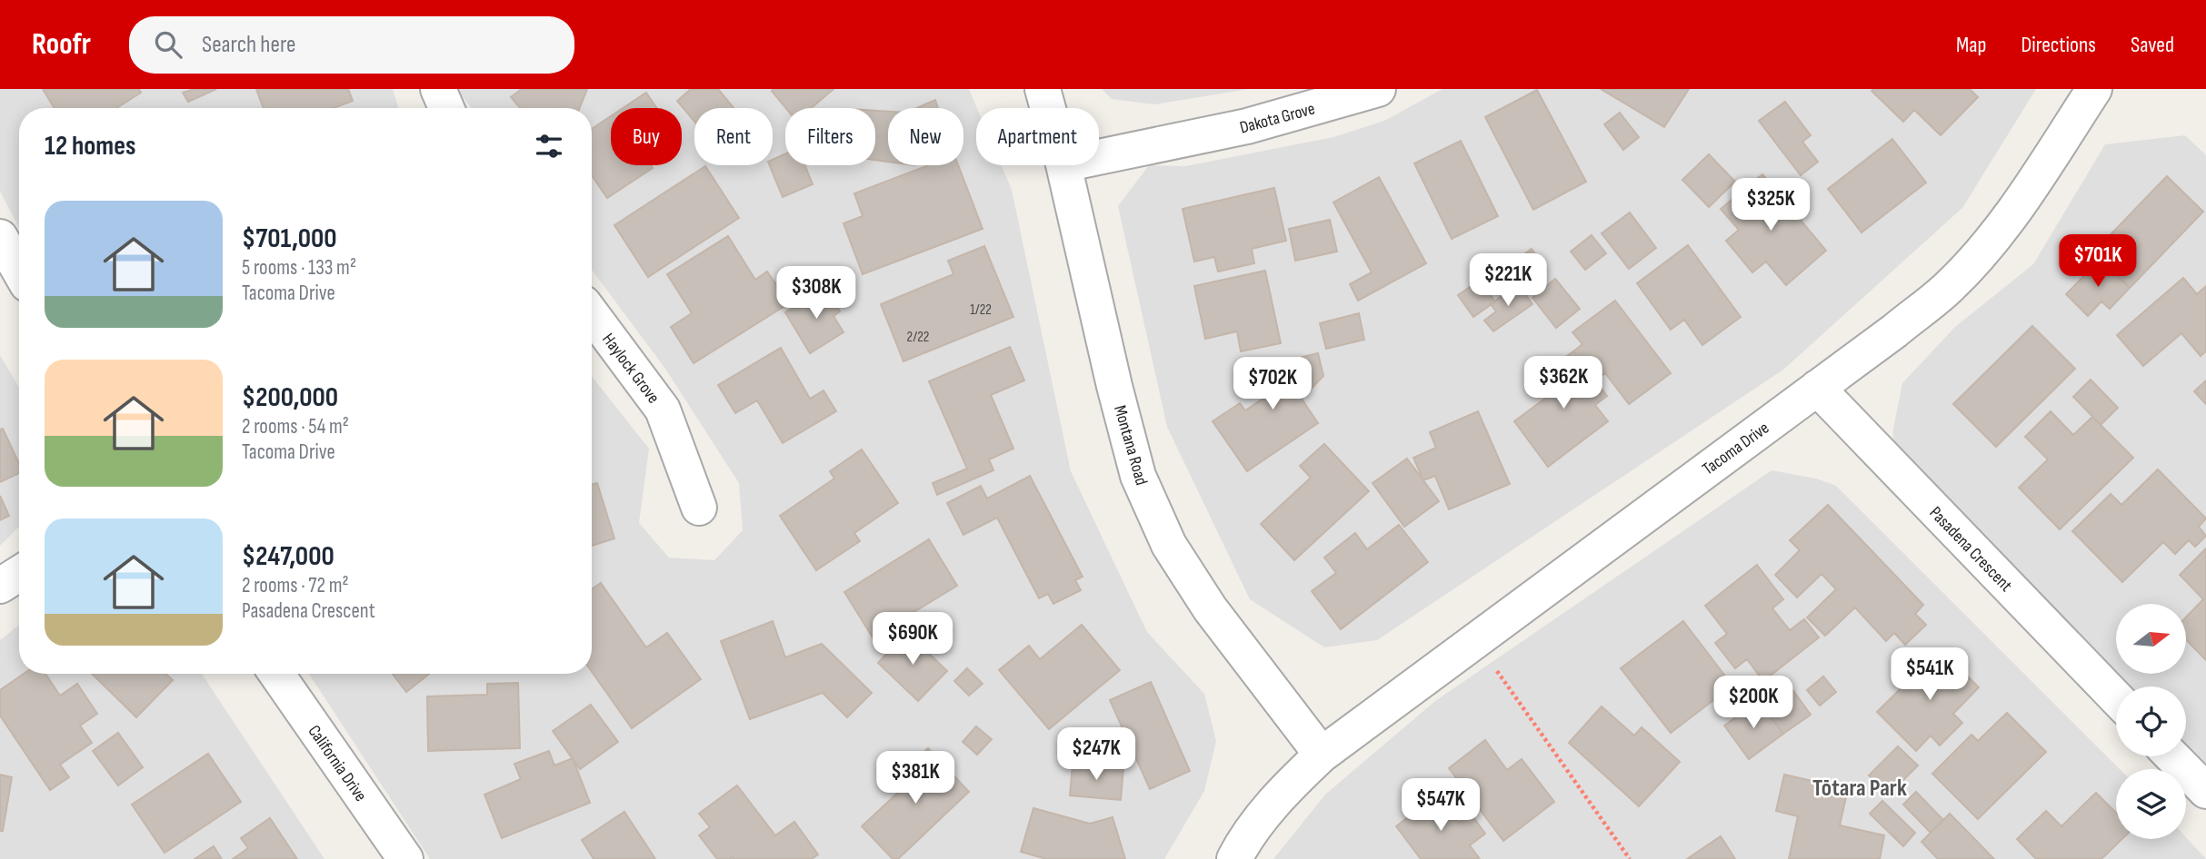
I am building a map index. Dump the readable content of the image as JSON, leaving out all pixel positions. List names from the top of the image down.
{
  "streets": {
    "street": [
      "Dakota Grove",
      "Haylock Grove",
      "Montana Road",
      "Tacoma Drive",
      "Pasadena Crescent",
      "California Drive"
    ]
  },
  "crossings": [
    ["Montana Road", "Tacoma Drive"],
    ["Tacoma Drive", "Pasadena Crescent"]
  ],
  "districts": ["Tōtara Park"],
  "house_numbers": ["1/22", "2/22"],
  "north": "right",
  "page": {
    "header": "Roofr",
    "search": "Search here",
    "nav": ["Map", "Directions", "Saved"],
    "chip": [
      "Buy",
      "Rent",
      "Filters",
      "New",
      "Apartment"
    ],
    "heading": "12 homes",
    "price": [
      "$325K",
      "$701K",
      "$221K",
      "$308K",
      "$362K",
      "$702K",
      "$690K",
      "$541K",
      "$200K",
      "$247K",
      "$381K",
      "$547K"
    ],
    "list": [
      {
        "name": "$701,000",
        "note": "5 rooms · 133 m² · Tacoma Drive"
      },
      {
        "name": "$200,000",
        "note": "2 rooms · 54 m² · Tacoma Drive"
      },
      {
        "name": "$247,000",
        "note": "2 rooms · 72 m² · Pasadena Crescent"
      }
    ]
  }
}
